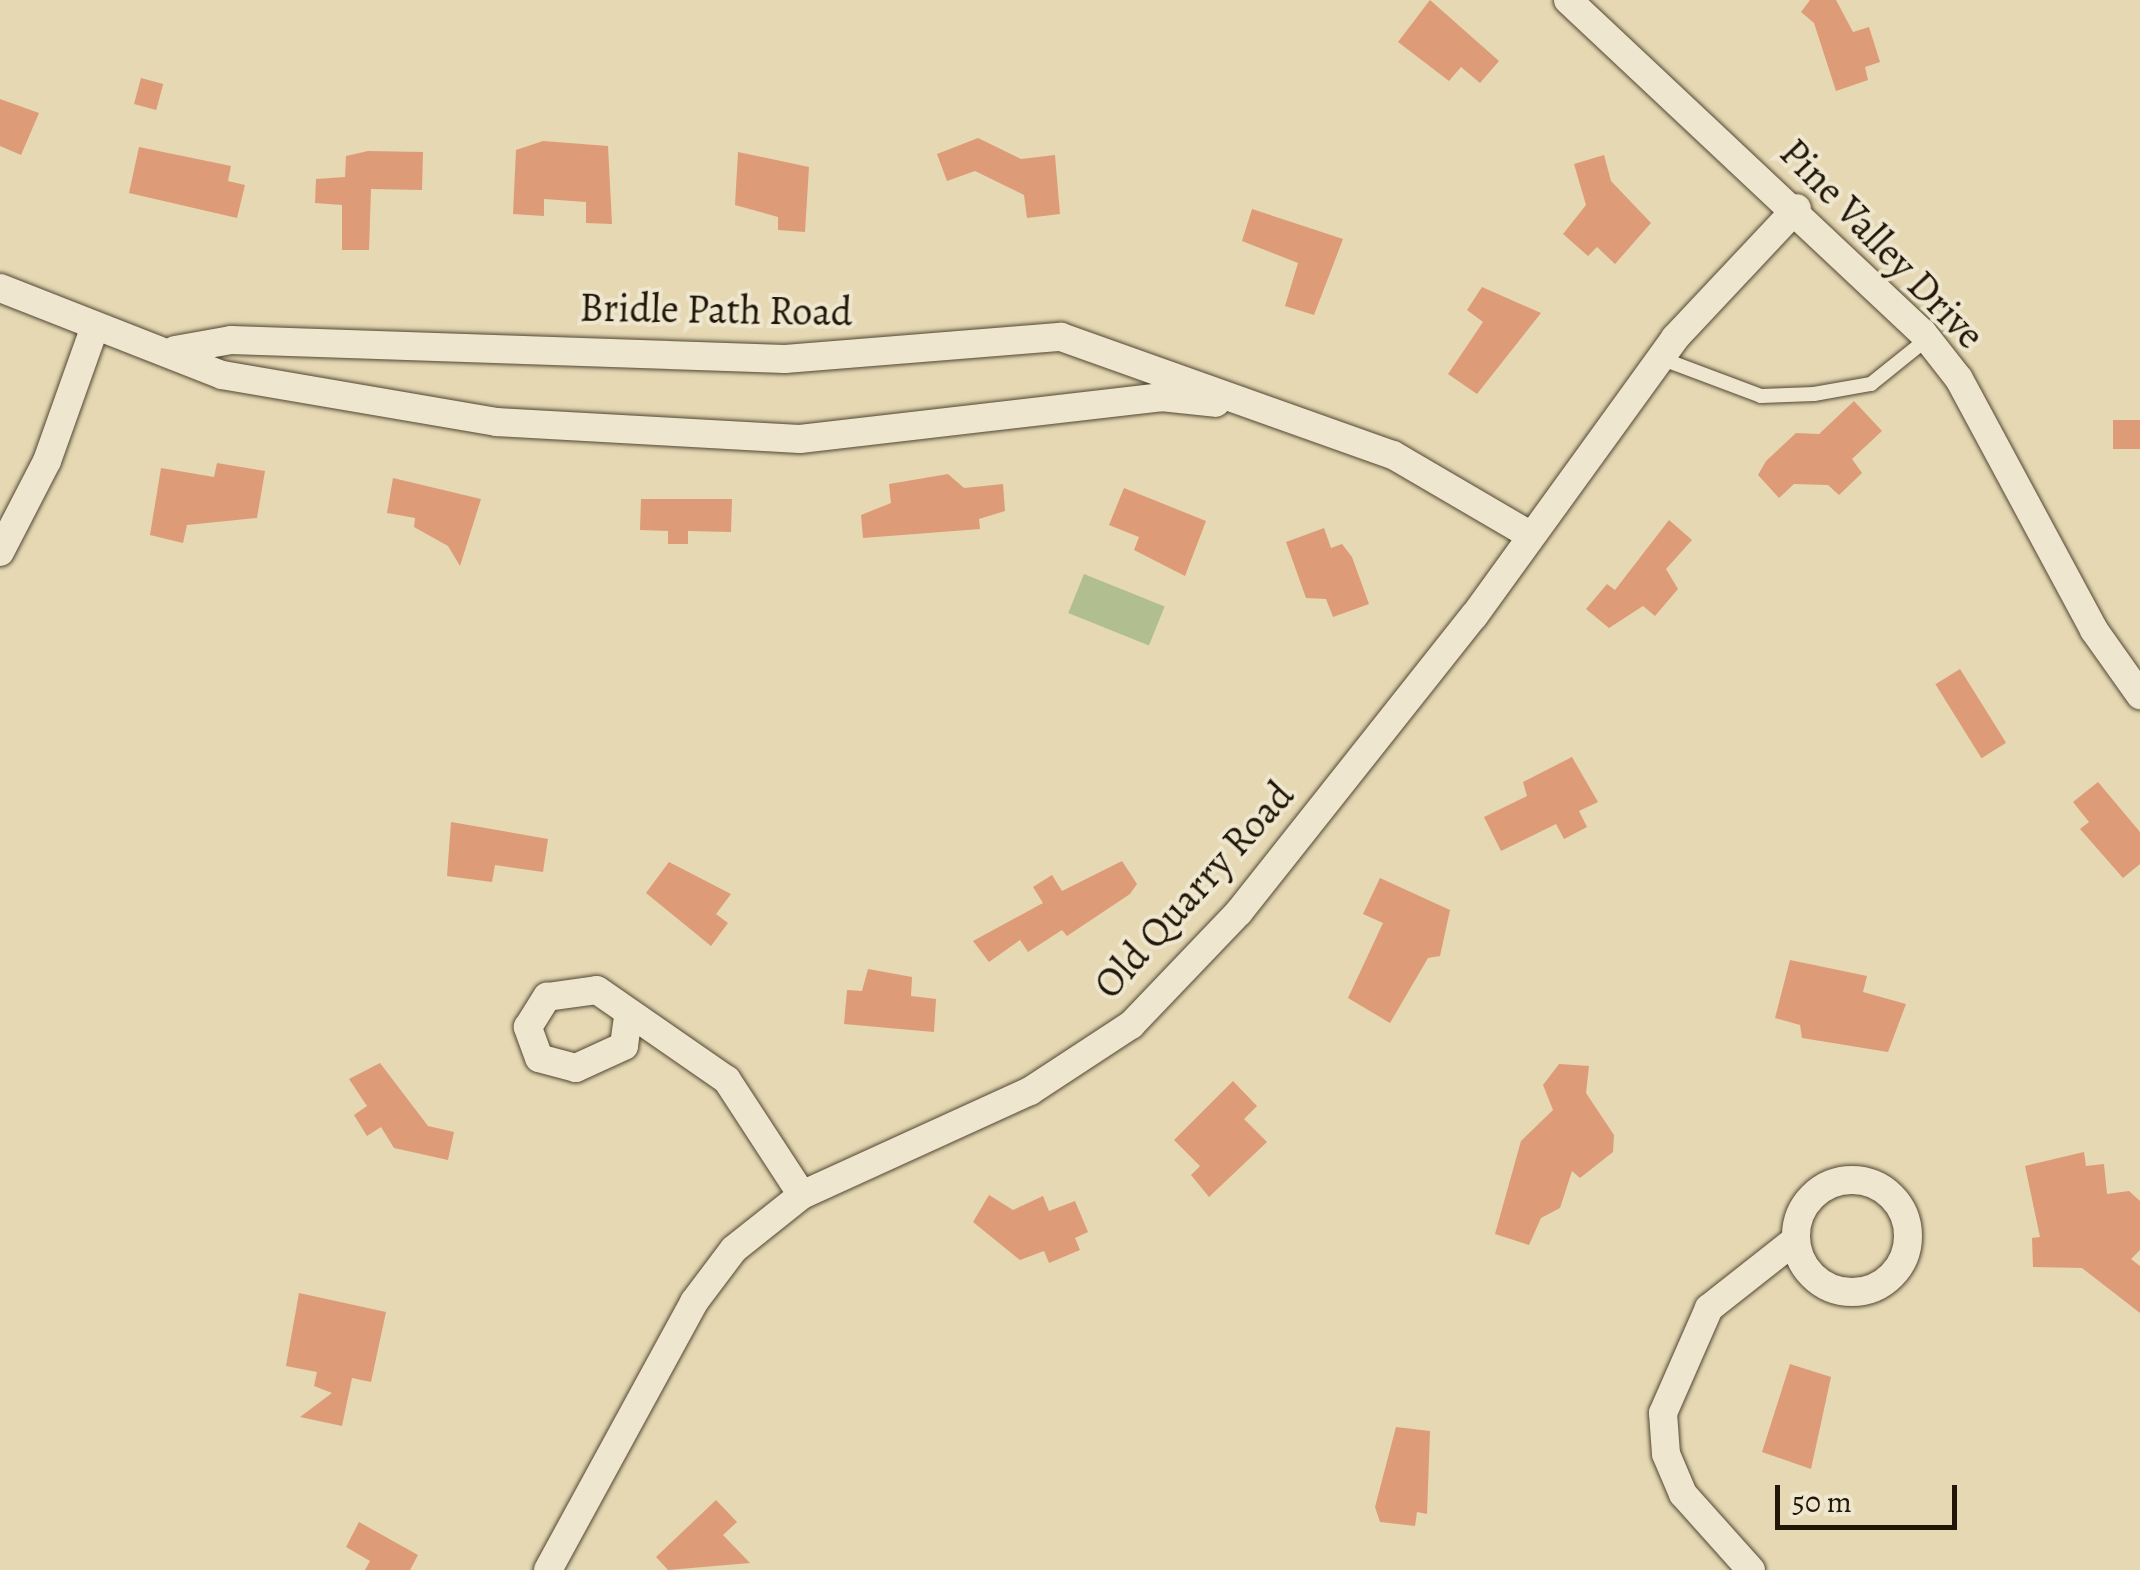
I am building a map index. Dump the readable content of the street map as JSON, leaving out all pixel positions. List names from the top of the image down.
{
  "streets": {
    "street": ["Pine Valley Drive", "Bridle Path Road", "Old Quarry Road"]
  },
  "crossings": [
    ["Pine Valley Drive", "Old Quarry Road"],
    ["Bridle Path Road", "Old Quarry Road"]
  ],
  "scale_bar": "50 m"
}
